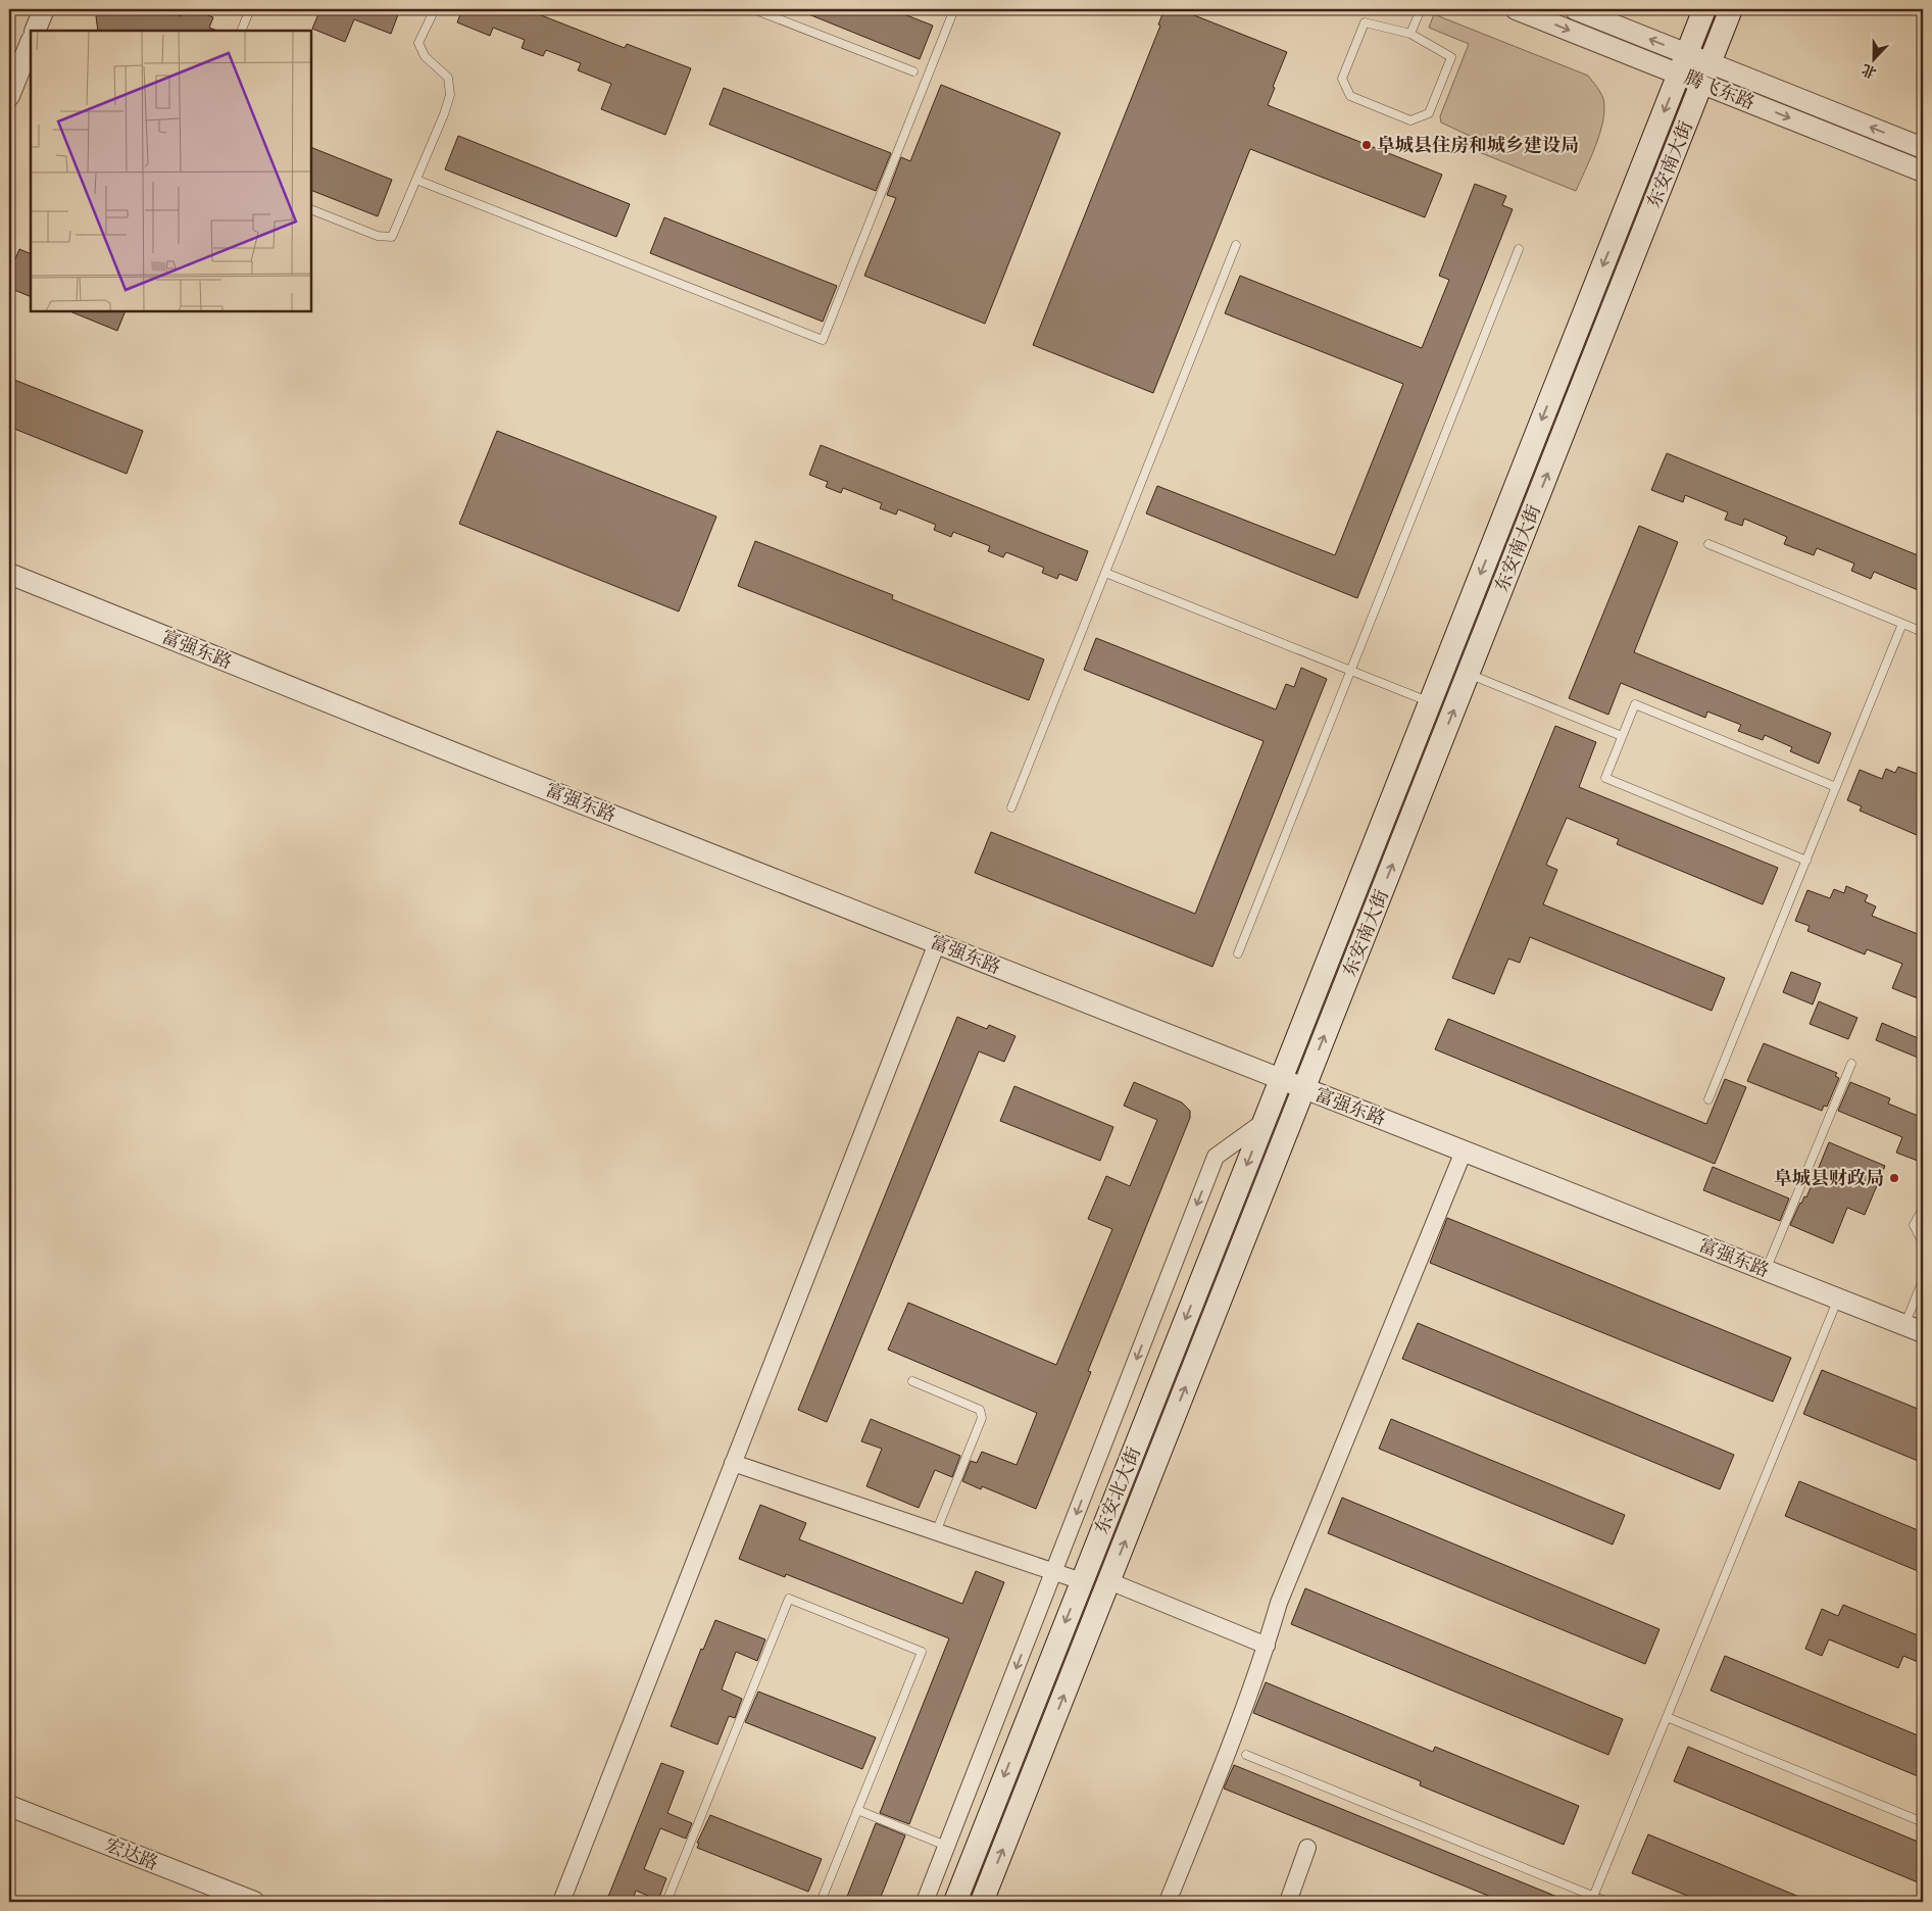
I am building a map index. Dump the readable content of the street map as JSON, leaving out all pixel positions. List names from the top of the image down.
{
  "streets": {
    "main road": ["东安南大街", "东安北大街"],
    "street": ["腾飞东路", "富强东路", "宏达路"]
  },
  "crossings": [
    ["腾飞东路", "东安南大街"],
    ["东安南大街", "富强东路"],
    ["东安南大街", "东安北大街"],
    ["富强东路", "东安北大街"]
  ],
  "places": ["阜城县住房和城乡建设局", "阜城县财政局"],
  "north": "bottom"
}
